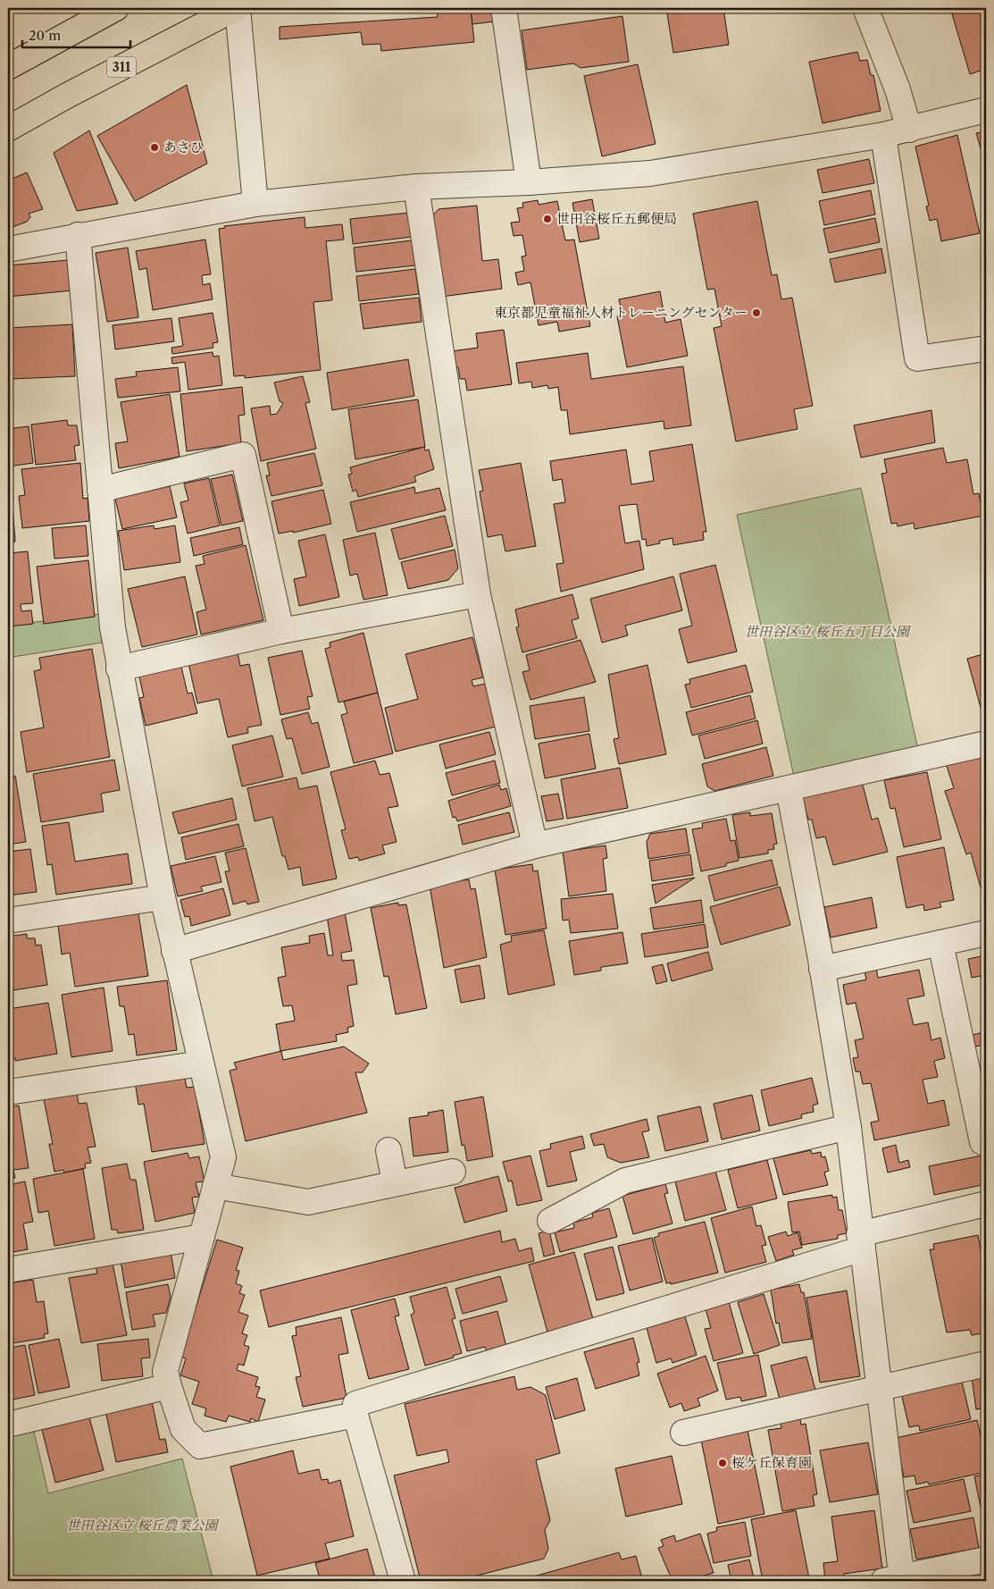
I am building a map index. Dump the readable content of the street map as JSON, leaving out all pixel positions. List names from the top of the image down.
{
  "streets": {
    "main road": ["311"]
  },
  "parks": ["世田谷区立 桜丘五丁目公園", "世田谷区立 桜丘農業公園"],
  "places": [
    "あさひ",
    "世田谷桜丘五郵便局",
    "東京都児童福祉人材トレーニングセンター",
    "桜ケ丘保育園"
  ],
  "scale_bar": "20 m"
}
